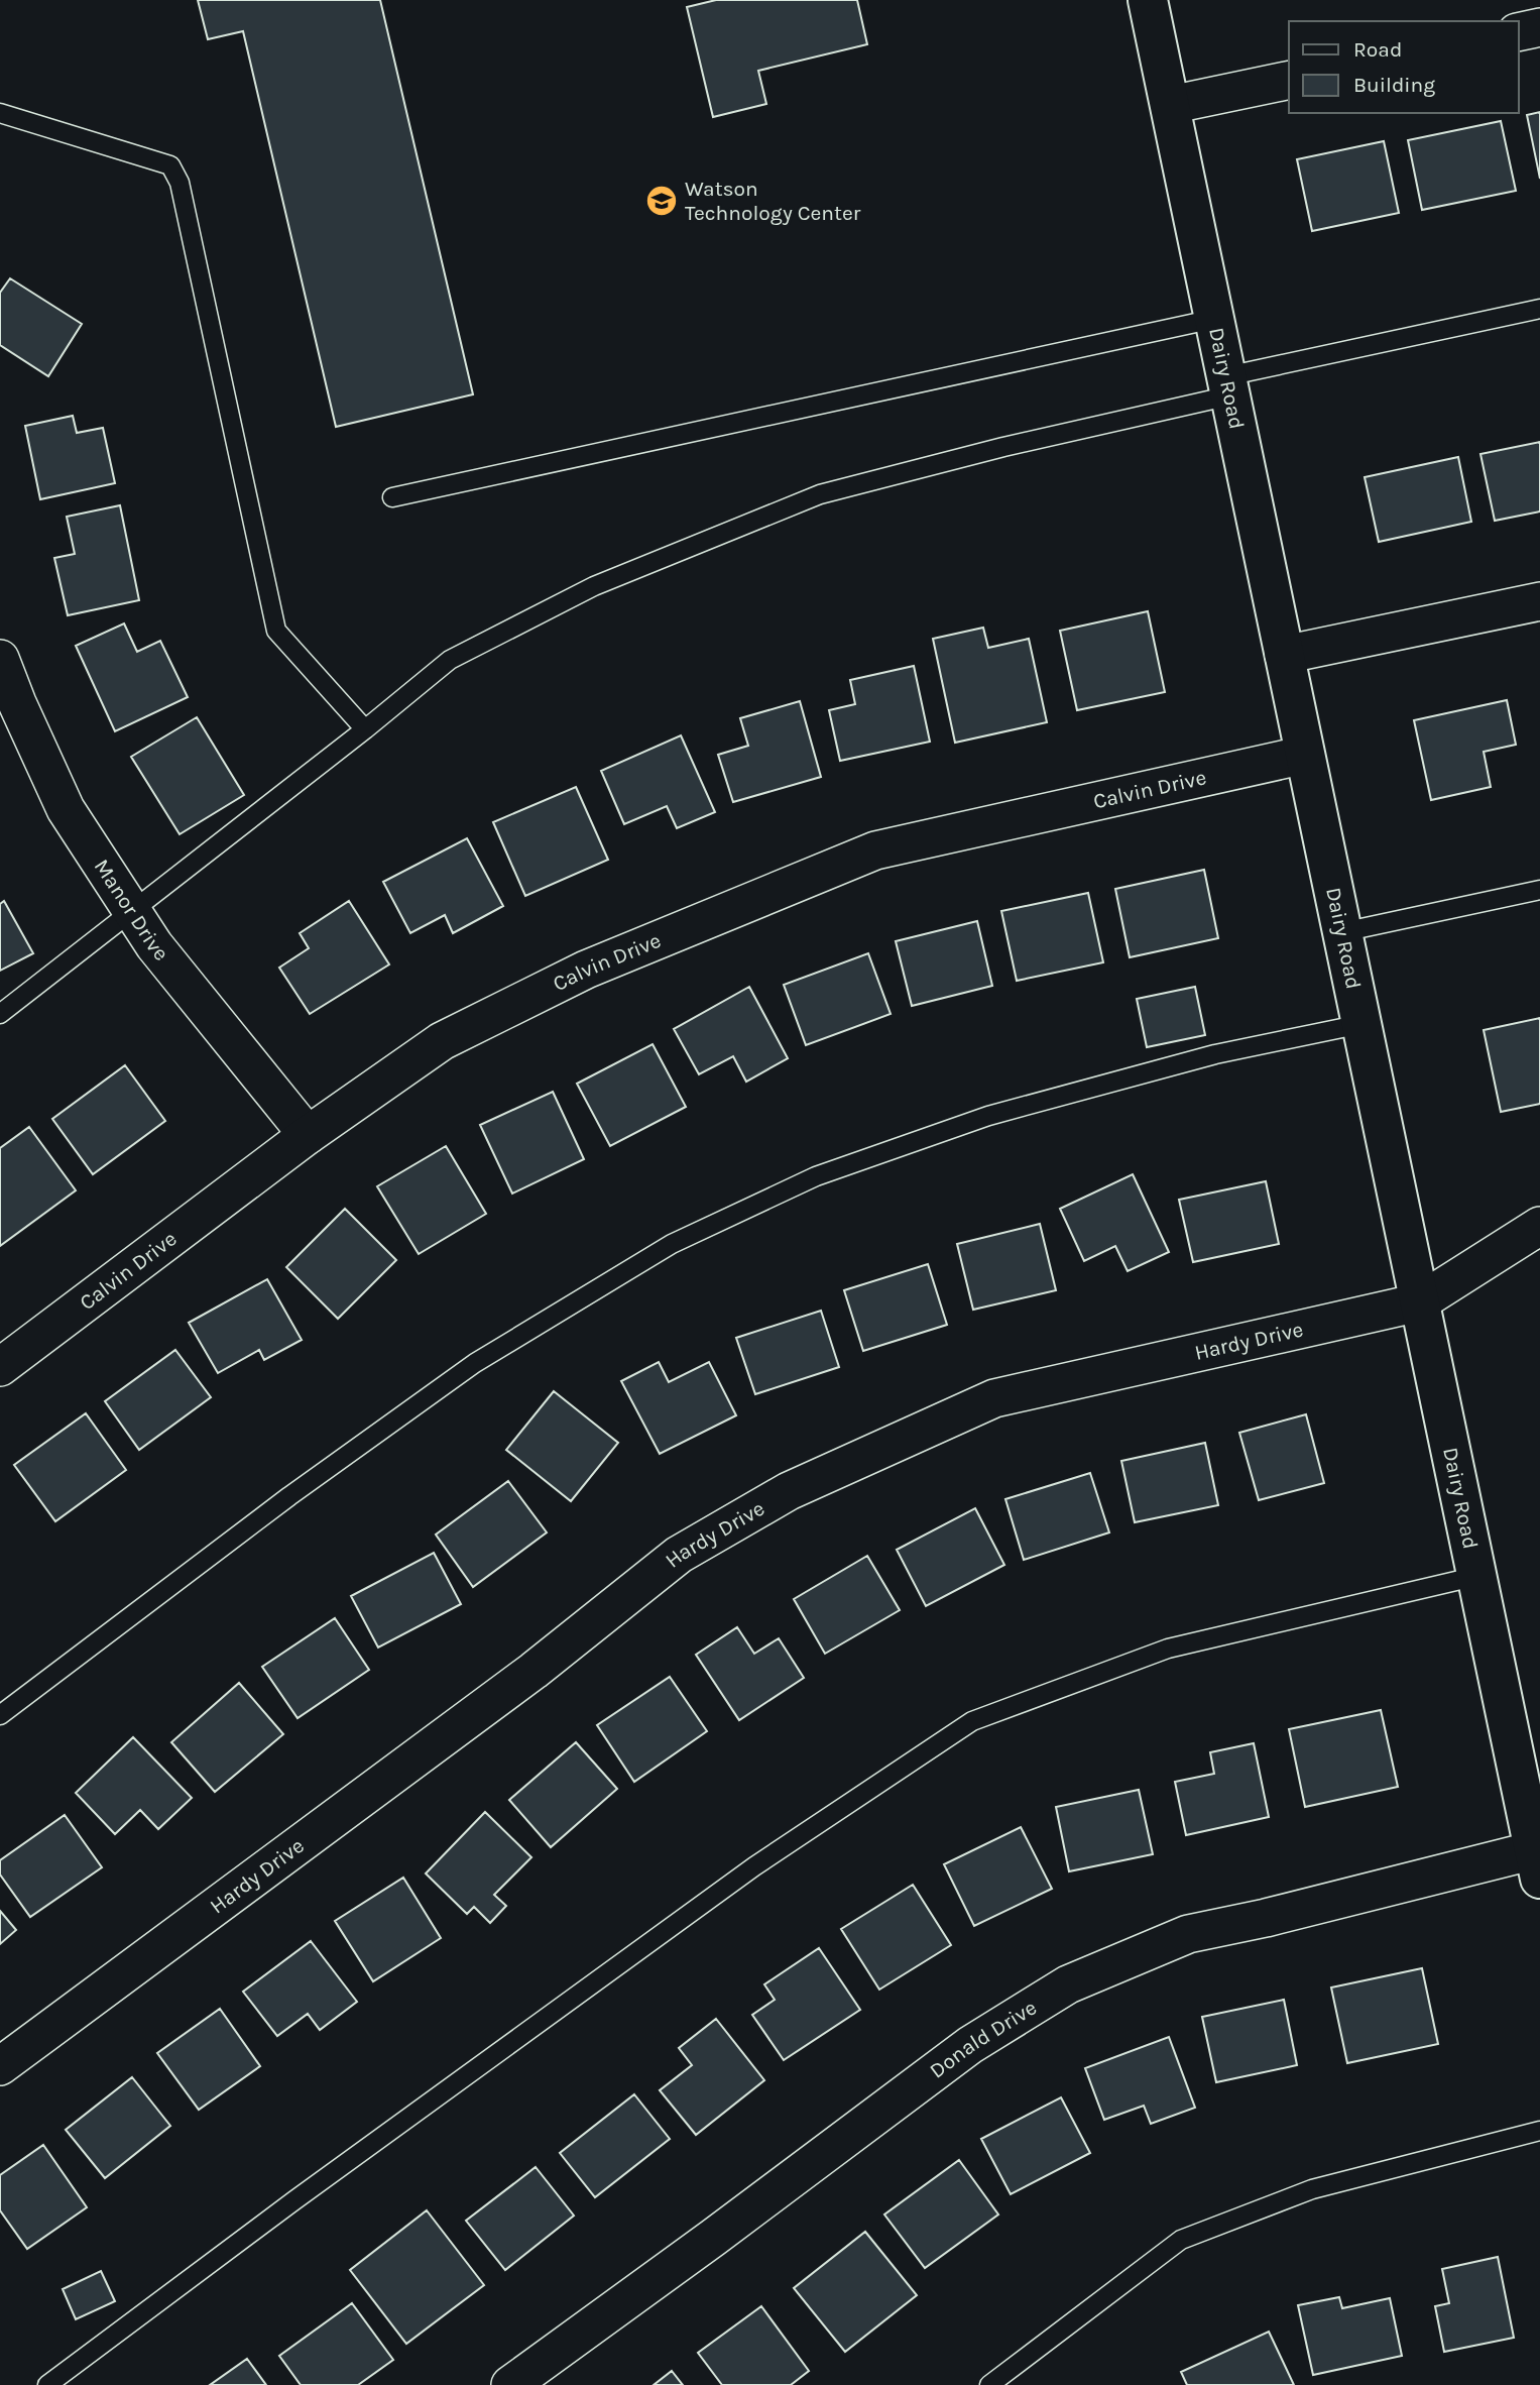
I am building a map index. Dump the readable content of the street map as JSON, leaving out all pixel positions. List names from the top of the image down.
{
  "streets": {
    "street": [
      "Dairy Road",
      "Calvin Drive",
      "Manor Drive",
      "Hardy Drive",
      "Donald Drive"
    ]
  },
  "crossings": [
    ["Dairy Road", "Calvin Drive"],
    ["Dairy Road", "Hardy Drive"],
    ["Dairy Road", "Donald Drive"],
    ["Calvin Drive", "Manor Drive"]
  ],
  "places": {
    "school or university": ["Watson Technology Center"]
  },
  "legend": ["Road", "Building"]
}
